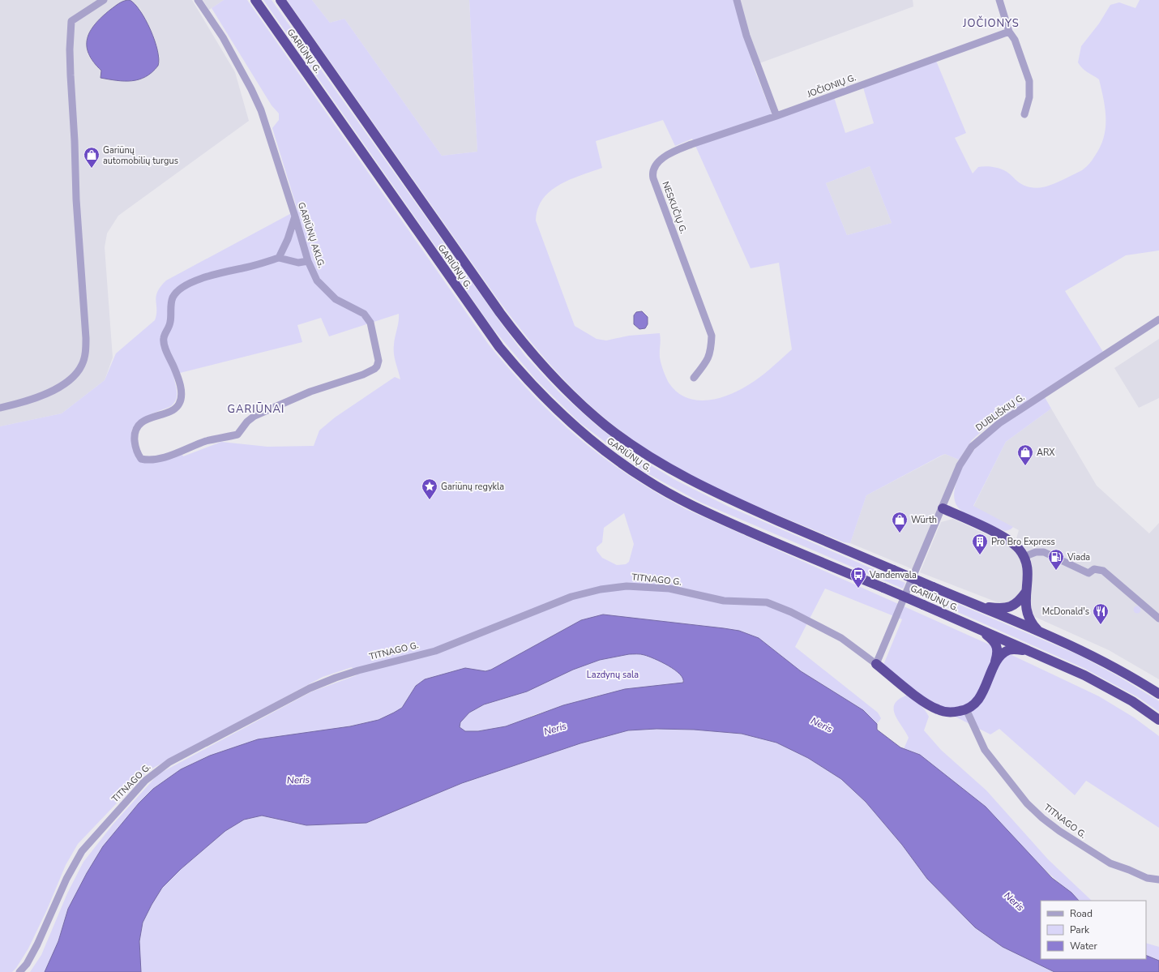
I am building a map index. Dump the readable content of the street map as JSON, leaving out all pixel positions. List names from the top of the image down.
{
  "streets": {
    "highway": ["GARIŪNŲ G."],
    "street": [
      "JOČIONIŲ G.",
      "NESKUČIŲ G.",
      "GARIŪNŲ AKLG.",
      "DUBLIŠKIŲ G.",
      "TITNAGO G."
    ]
  },
  "crossings": [
    ["JOČIONIŲ G.", "NESKUČIŲ G."],
    ["DUBLIŠKIŲ G.", "TITNAGO G."]
  ],
  "districts": ["JOČIONYS", "GARIŪNAI"],
  "water": ["Neris"],
  "parks": ["Lazdynų sala"],
  "places": {
    "shop": ["Gariūnų automobilių turgus", "ARX", "Würth"],
    "place": ["Gariūnų regykla"],
    "building": ["Pro Bro Express"],
    "fuel station": ["Viada"],
    "bus stop": ["Vandenvala"],
    "restaurant": ["McDonald's"]
  },
  "legend": ["Road", "Park", "Water"]
}
